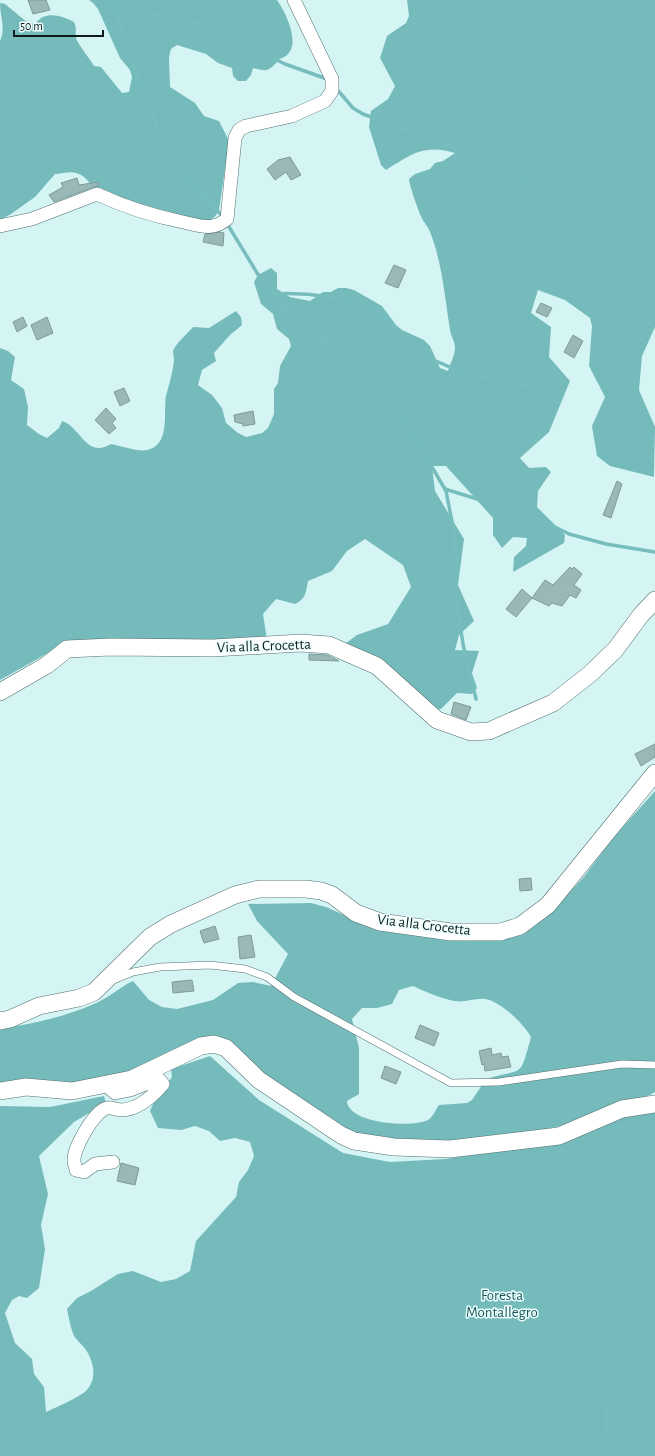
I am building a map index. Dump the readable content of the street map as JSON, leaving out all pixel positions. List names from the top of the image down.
{
  "streets": {
    "street": ["Via alla Crocetta"]
  },
  "parks": ["Foresta Montallegro"],
  "scale_bar": "50 m"
}
